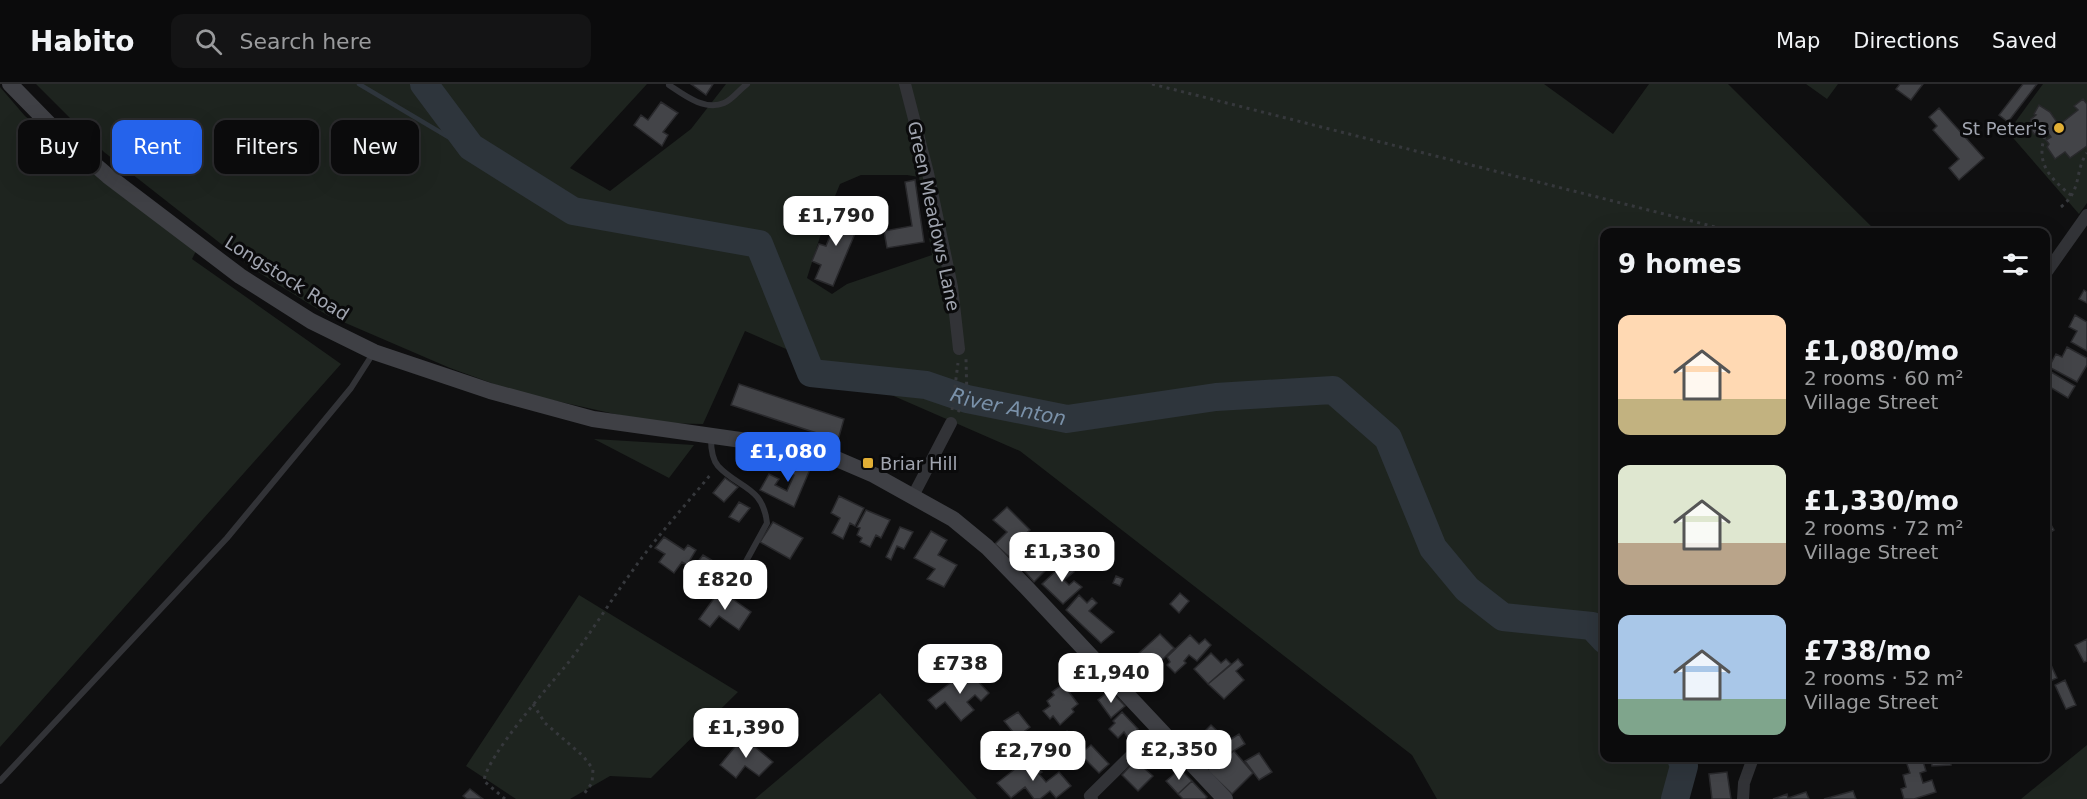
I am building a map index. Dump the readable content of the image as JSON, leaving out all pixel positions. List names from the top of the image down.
{
  "streets": {
    "street": ["Green Meadows Lane", "Longstock Road"]
  },
  "water": ["River Anton"],
  "places": {
    "other": ["St Peter's"],
    "transit": ["Briar Hill"]
  },
  "page": {
    "header": "Habito",
    "search": "Search here",
    "nav": ["Map", "Directions", "Saved"],
    "chip": [
      "Buy",
      "Rent",
      "Filters",
      "New"
    ],
    "price": [
      "£1,790",
      "£1,080",
      "£1,330",
      "£820",
      "£738",
      "£1,940",
      "£1,390",
      "£2,350",
      "£2,790"
    ],
    "heading": "9 homes",
    "list": [
      {
        "name": "£1,080/mo",
        "note": "2 rooms · 60 m² · Village Street"
      },
      {
        "name": "£1,330/mo",
        "note": "2 rooms · 72 m² · Village Street"
      },
      {
        "name": "£738/mo",
        "note": "2 rooms · 52 m² · Village Street"
      }
    ]
  }
}
